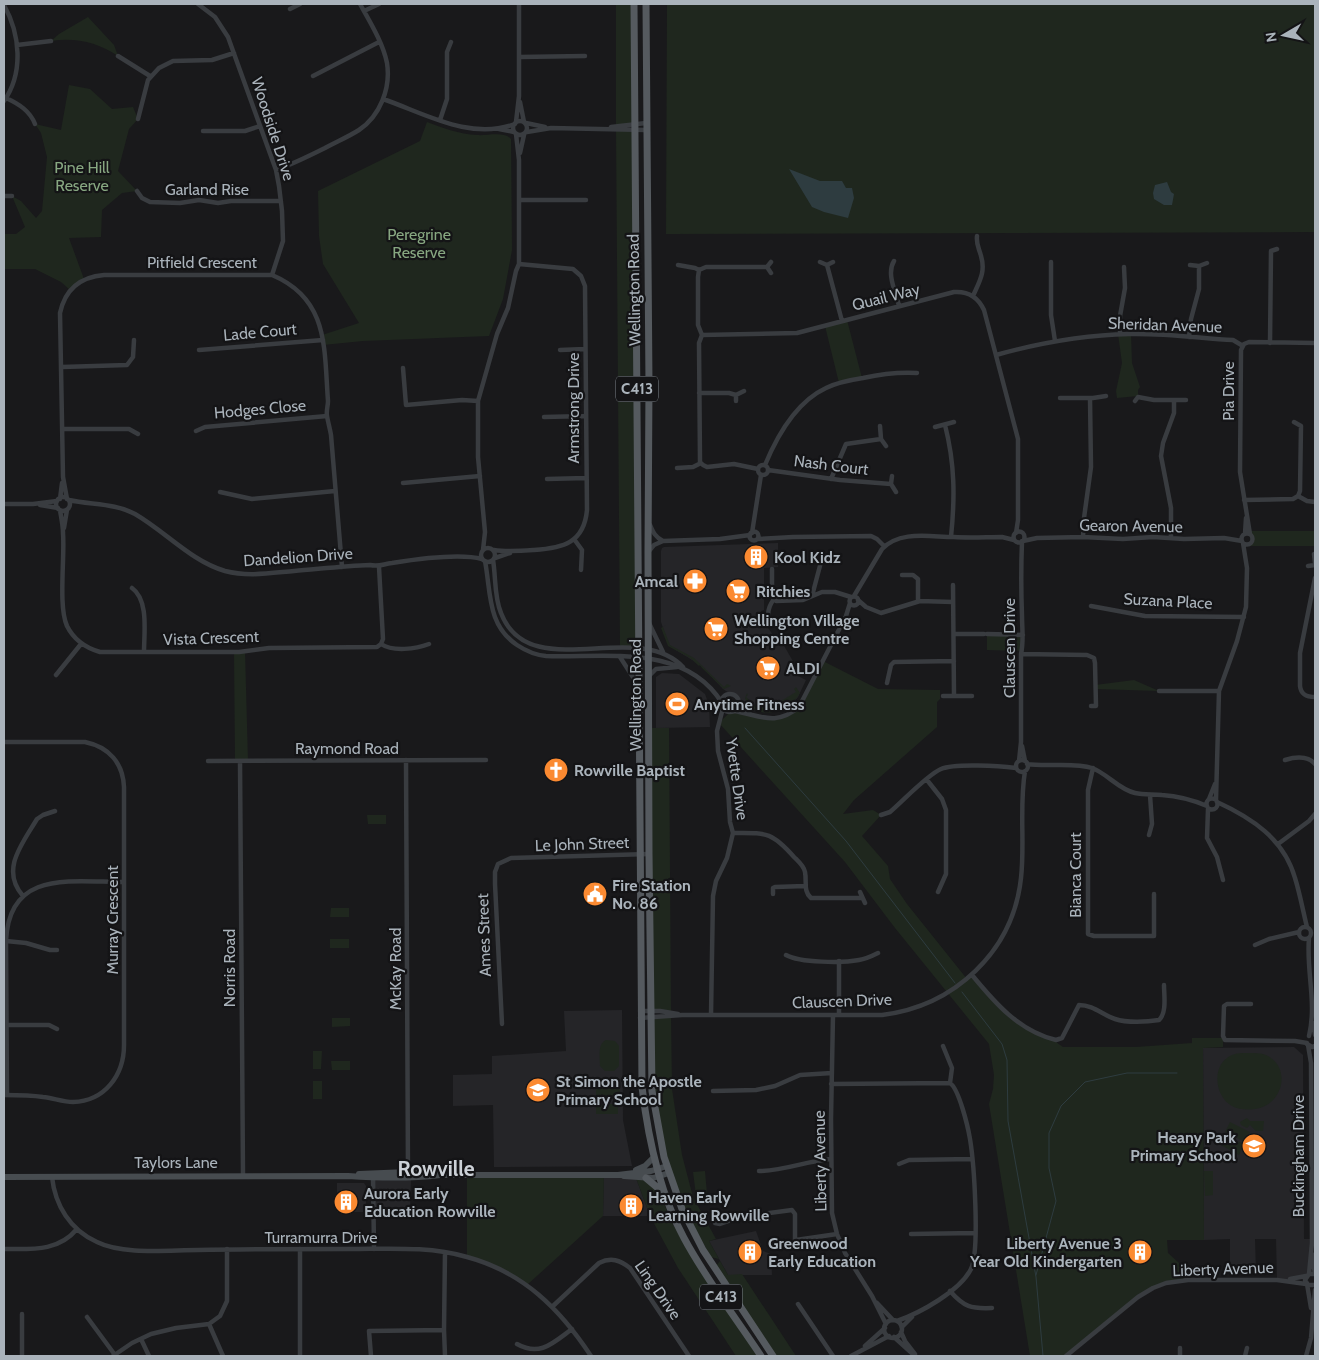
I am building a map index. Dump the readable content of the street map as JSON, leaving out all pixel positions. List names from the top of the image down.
{
  "streets": {
    "main road": ["Wellington Road", "C413", "Taylors Lane"],
    "street": [
      "Woodside Drive",
      "Garland Rise",
      "Pitfield Crescent",
      "Quail Way",
      "Sheridan Avenue",
      "Lade Court",
      "Pia Drive",
      "Armstrong Drive",
      "Hodges Close",
      "Nash Court",
      "Gearon Avenue",
      "Dandelion Drive",
      "Suzana Place",
      "Vista Crescent",
      "Clauscen Drive",
      "Raymond Road",
      "Yvette Drive",
      "Le John Street",
      "Bianca Court",
      "Murray Crescent",
      "Ames Street",
      "Norris Road",
      "McKay Road",
      "Buckingham Drive",
      "Liberty Avenue",
      "Turramurra Drive",
      "Ling Drive"
    ]
  },
  "crossings": [
    ["Woodside Drive", "Garland Rise"],
    ["Woodside Drive", "Pitfield Crescent"],
    ["Pitfield Crescent", "Lade Court"],
    ["Pitfield Crescent", "Hodges Close"],
    ["Pitfield Crescent", "Dandelion Drive"],
    ["Wellington Road", "Clauscen Drive"],
    ["Wellington Road", "Le John Street"],
    ["Wellington Road", "Taylors Lane"],
    ["Sheridan Avenue", "Pia Drive"],
    ["Pia Drive", "Gearon Avenue"],
    ["Gearon Avenue", "Clauscen Drive"],
    ["Clauscen Drive", "Yvette Drive"],
    ["Clauscen Drive", "Liberty Avenue"],
    ["Raymond Road", "Norris Road"],
    ["Raymond Road", "McKay Road"],
    ["Le John Street", "Ames Street"],
    ["Norris Road", "Taylors Lane"],
    ["McKay Road", "Taylors Lane"],
    ["Buckingham Drive", "Liberty Avenue"],
    ["Taylors Lane", "Turramurra Drive"],
    ["Turramurra Drive", "Ling Drive"]
  ],
  "districts": ["Rowville"],
  "parks": ["Pine Hill Reserve", "Peregrine Reserve"],
  "places": {
    "building": [
      "Kool Kidz",
      "Aurora Early Education Rowville",
      "Haven Early Learning Rowville",
      "Greenwood Early Education",
      "Liberty Avenue 3 Year Old Kindergarten"
    ],
    "pharmacy": ["Amcal"],
    "supermarket": ["Ritchies", "Wellington Village Shopping Centre", "ALDI"],
    "sports": ["Anytime Fitness"],
    "church": ["Rowville Baptist"],
    "public building": ["Fire Station No. 86"],
    "school or university": ["St Simon the Apostle Primary School", "Heany Park Primary School"]
  },
  "north": "left"
}
